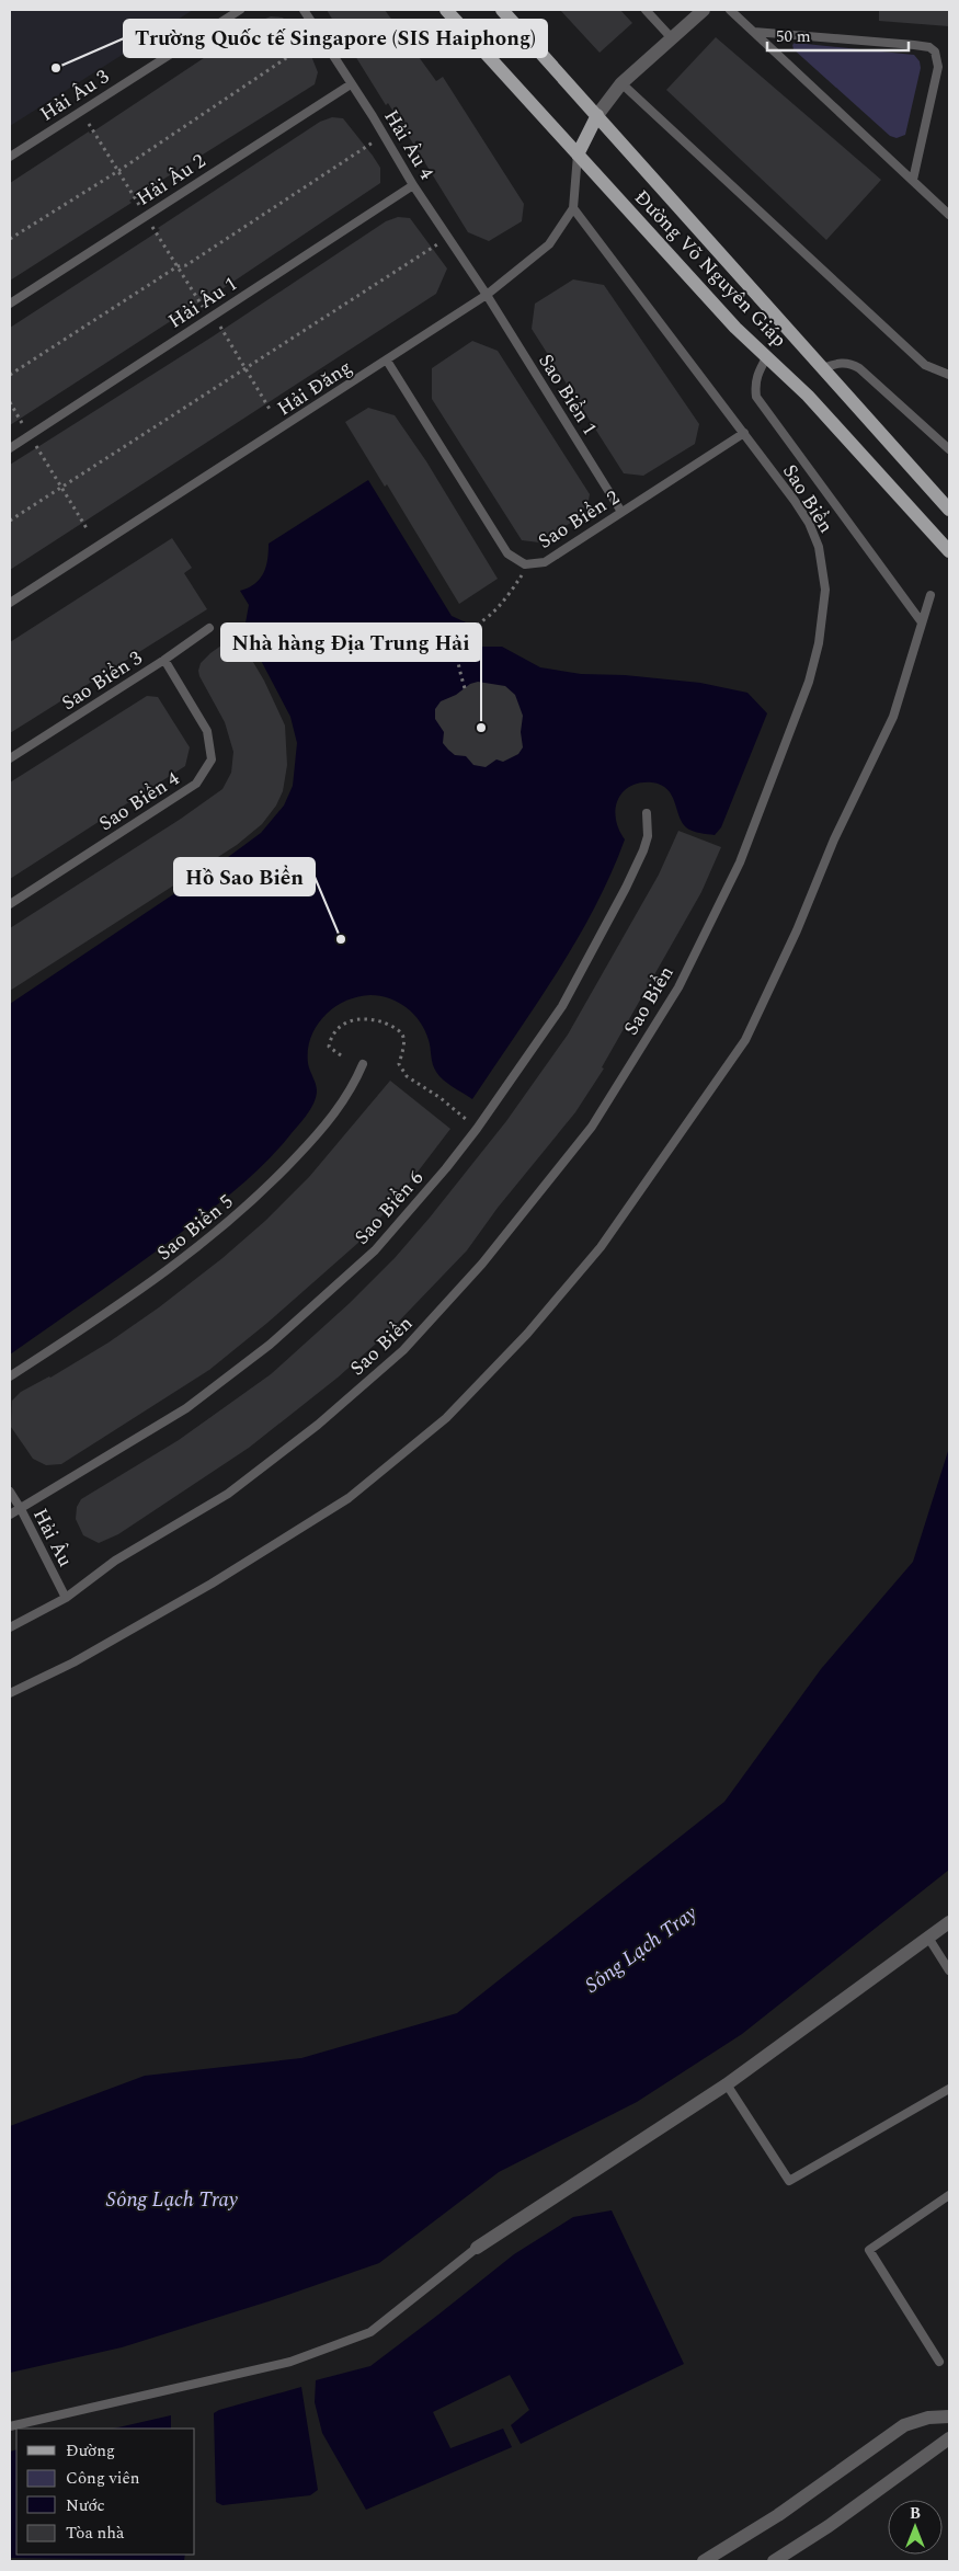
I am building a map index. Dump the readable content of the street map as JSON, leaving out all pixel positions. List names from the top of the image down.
{
  "streets": {
    "main road": ["Đường Võ Nguyên Giáp"],
    "lane": [
      "Hải Âu 3",
      "Hải Âu 4",
      "Hải Âu 2",
      "Hải Âu 1",
      "Hải Đăng",
      "Sao Biển 1",
      "Sao Biển",
      "Sao Biển 2",
      "Sao Biển 3",
      "Sao Biển 4",
      "Sao Biển 6",
      "Sao Biển 5",
      "Hải Âu"
    ]
  },
  "crossings": [
    ["Hải Âu 4", "Hải Âu 2"],
    ["Hải Âu 4", "Hải Âu 1"],
    ["Hải Âu 4", "Hải Đăng"],
    ["Hải Âu 4", "Sao Biển 1"],
    ["Hải Đăng", "Sao Biển 1"],
    ["Hải Đăng", "Sao Biển"],
    ["Hải Đăng", "Sao Biển 2"],
    ["Sao Biển 1", "Sao Biển 2"],
    ["Sao Biển", "Sao Biển 2"],
    ["Sao Biển", "Hải Âu"],
    ["Sao Biển 3", "Sao Biển 4"],
    ["Sao Biển 6", "Hải Âu"]
  ],
  "water": ["Sông Lạch Tray"],
  "places": ["Trường Quốc tế Singapore (SIS Haiphong)", "Nhà hàng Địa Trung Hải", "Hồ Sao Biển"],
  "legend": [
    "Đường",
    "Công viên",
    "Nước",
    "Tòa nhà"
  ],
  "scale_bar": "50 m",
  "north": "top"
}
